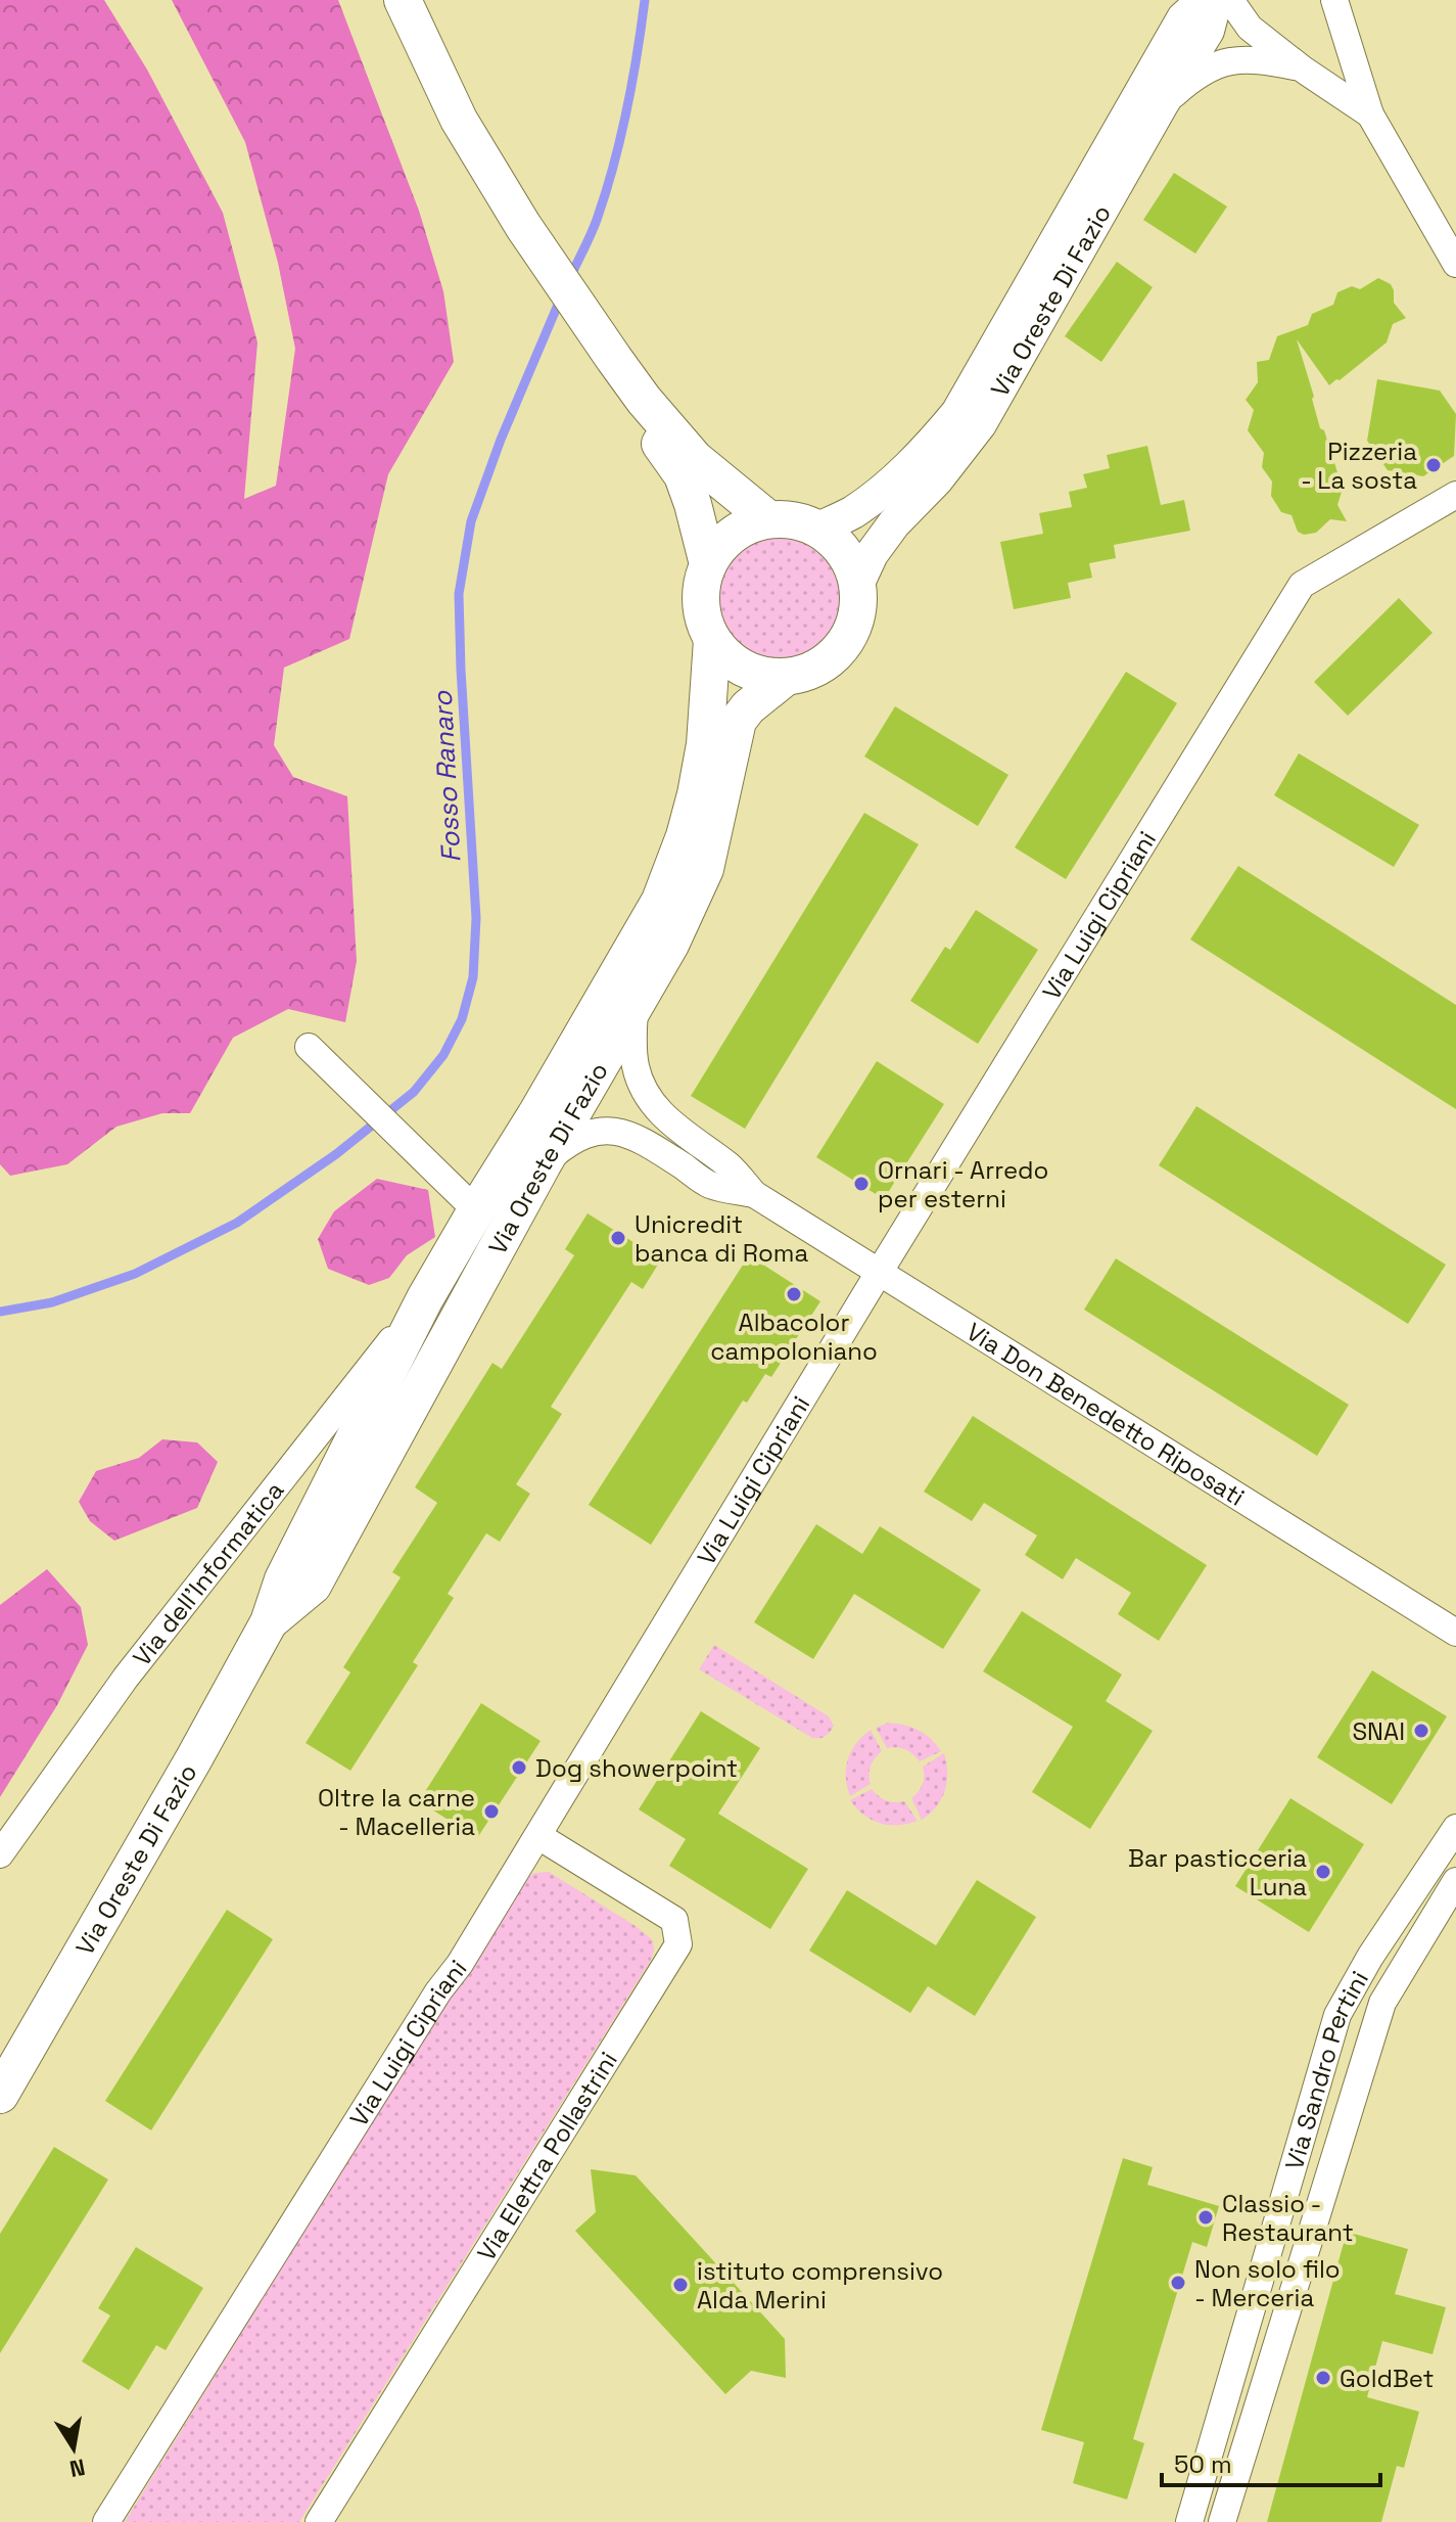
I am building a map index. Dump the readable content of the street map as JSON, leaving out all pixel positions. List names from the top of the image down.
{
  "streets": {
    "main road": ["Via Oreste Di Fazio"],
    "street": [
      "Via Luigi Cipriani",
      "Via Don Benedetto Riposati",
      "Via dell'Informatica",
      "Via Sandro Pertini",
      "Via Elettra Pollastrini"
    ]
  },
  "crossings": [
    ["Via Oreste Di Fazio", "Via dell'Informatica"],
    ["Via Luigi Cipriani", "Via Don Benedetto Riposati"],
    ["Via Luigi Cipriani", "Via Elettra Pollastrini"]
  ],
  "water": ["Fosso Ranaro"],
  "places": [
    "Pizzeria - La sosta",
    "Ornari - Arredo per esterni",
    "Unicredit banca di Roma",
    "Albacolor campoloniano",
    "SNAI",
    "Dog showerpoint",
    "Oltre la carne - Macelleria",
    "Bar pasticceria Luna",
    "Classio - Restaurant",
    "Non solo filo - Merceria",
    "istituto comprensivo Alda Merini",
    "GoldBet"
  ],
  "scale_bar": "50 m",
  "north": "bottom"
}
